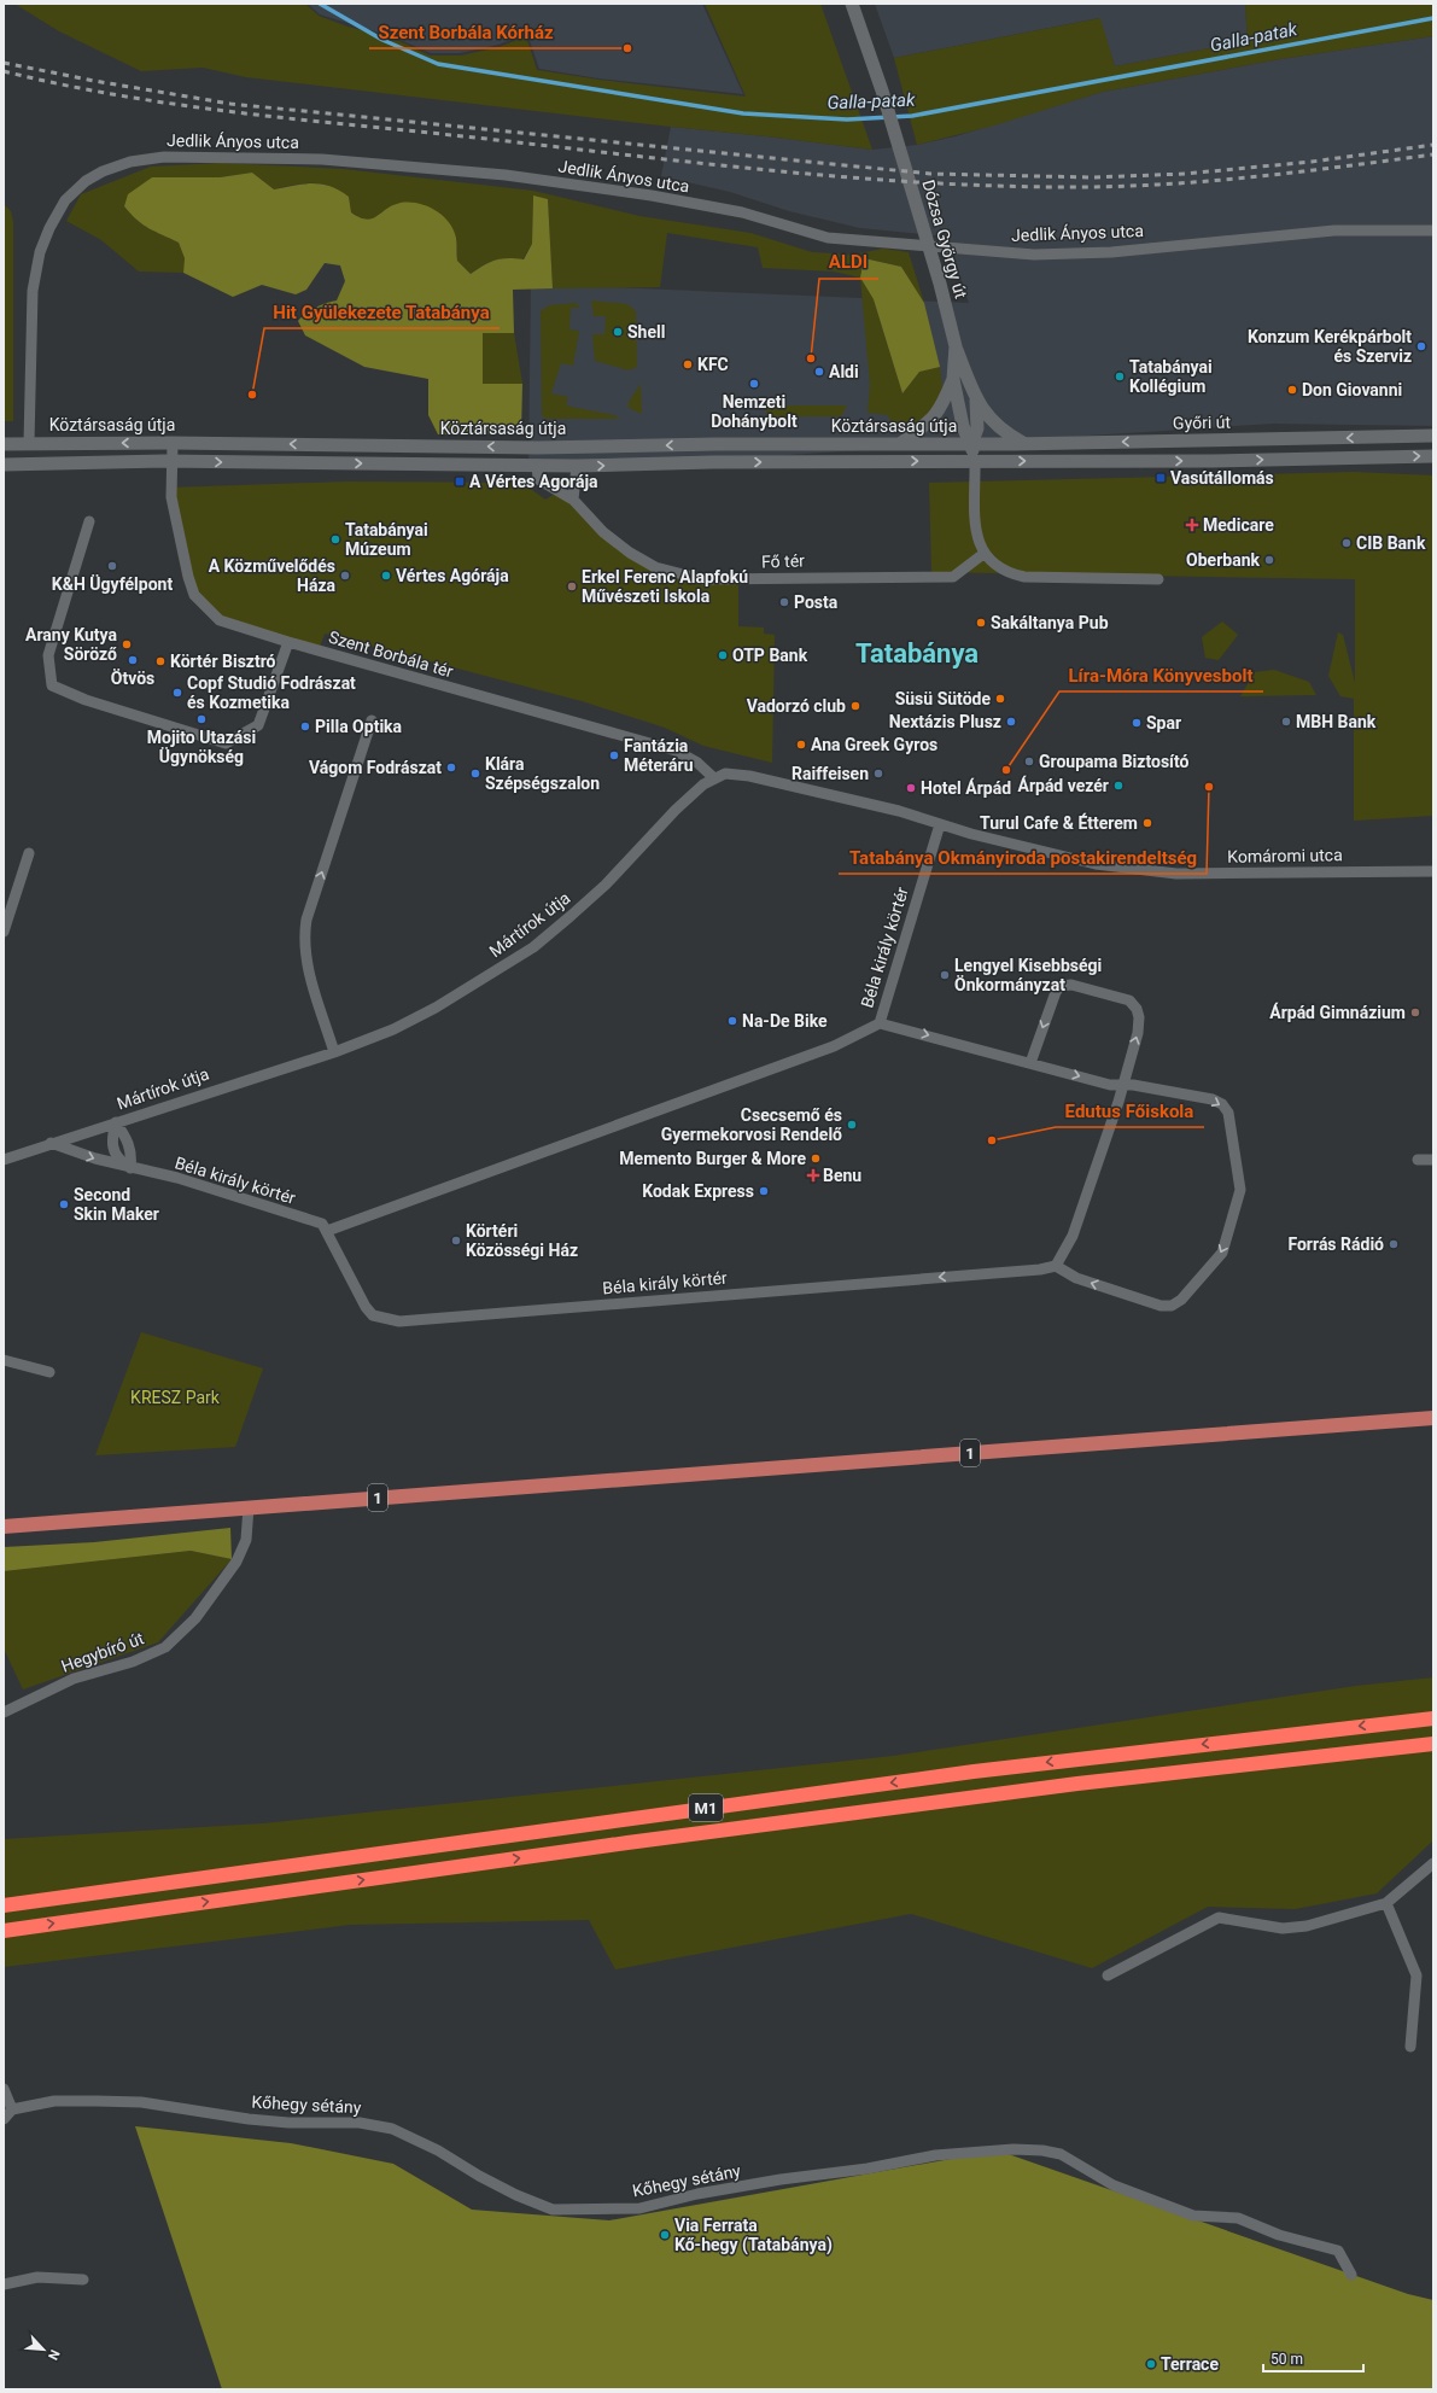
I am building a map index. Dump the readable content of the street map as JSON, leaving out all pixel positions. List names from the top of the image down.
{
  "streets": {
    "highway": ["M1"],
    "main road": ["1"],
    "street": [
      "Jedlik Ányos utca",
      "Dózsa György út",
      "Győri út",
      "Köztársaság útja",
      "Fő tér",
      "Szent Borbála tér",
      "Komáromi utca",
      "Mártírok útja",
      "Béla király körtér",
      "Hegybíró út",
      "Kőhegy sétány"
    ]
  },
  "crossings": [
    ["Jedlik Ányos utca", "Köztársaság útja"],
    ["Dózsa György út", "Győri út"],
    ["Dózsa György út", "Köztársaság útja"],
    ["Győri út", "Köztársaság útja"],
    ["Köztársaság útja", "Fő tér"],
    ["Köztársaság útja", "Szent Borbála tér"],
    ["Szent Borbála tér", "Komáromi utca"],
    ["Szent Borbála tér", "Mártírok útja"],
    ["Komáromi utca", "Mártírok útja"],
    ["Komáromi utca", "Béla király körtér"],
    ["Mártírok útja", "Béla király körtér"],
    ["1", "Hegybíró út"]
  ],
  "districts": ["Tatabánya"],
  "water": ["Galla-patak"],
  "parks": ["KRESZ Park"],
  "places": {
    "other": [
      "Szent Borbála Kórház",
      "Shell",
      "Konzum Kerékpárbolt és Szerviz",
      "ALDI",
      "KFC",
      "Aldi",
      "Tatabányai Kollégium",
      "Nemzeti Dohánybolt",
      "Don Giovanni",
      "Hit Gyülekezete Tatabánya",
      "Tatabányai Múzeum",
      "CIB Bank",
      "Oberbank",
      "K&H Ügyfélpont",
      "A Közművelődés Háza",
      "Vértes Agórája",
      "Erkel Ferenc Alapfokú Művészeti Iskola",
      "Posta",
      "Sakáltanya Pub",
      "Arany Kutya Söröző",
      "OTP Bank",
      "Ötvös",
      "Körtér Bisztró",
      "Copf Studió Fodrászat és Kozmetika",
      "Süsü Sütöde",
      "Vadorzó club",
      "Mojito Utazási Ügynökség",
      "Nextázis Plusz",
      "MBH Bank",
      "Spar",
      "Pilla Optika",
      "Ana Greek Gyros",
      "Fantázia Méteráru",
      "Groupama Biztosító",
      "Vágom Fodrászat",
      "Líra-Móra Könyvesbolt",
      "Klára Szépségszalon",
      "Raiffeisen",
      "Árpád vezér",
      "Tatabánya Okmányiroda postakirendeltség",
      "Hotel Árpád",
      "Turul Cafe & Étterem",
      "Lengyel Kisebbségi Önkormányzat",
      "Árpád Gimnázium",
      "Na-De Bike",
      "Csecsemő és Gyermekorvosi Rendelő",
      "Edutus Főiskola",
      "Memento Burger & More",
      "Kodak Express",
      "Second Skin Maker",
      "Körtéri Közösségi Ház",
      "Forrás Rádió",
      "Via Ferrata Kő-hegy (Tatabánya)",
      "Terrace"
    ],
    "transit": ["Vasútállomás", "A Vértes Agorája"],
    "health": ["Medicare", "Benu"]
  },
  "scale_bar": "50 m",
  "north": "bottom right"
}
